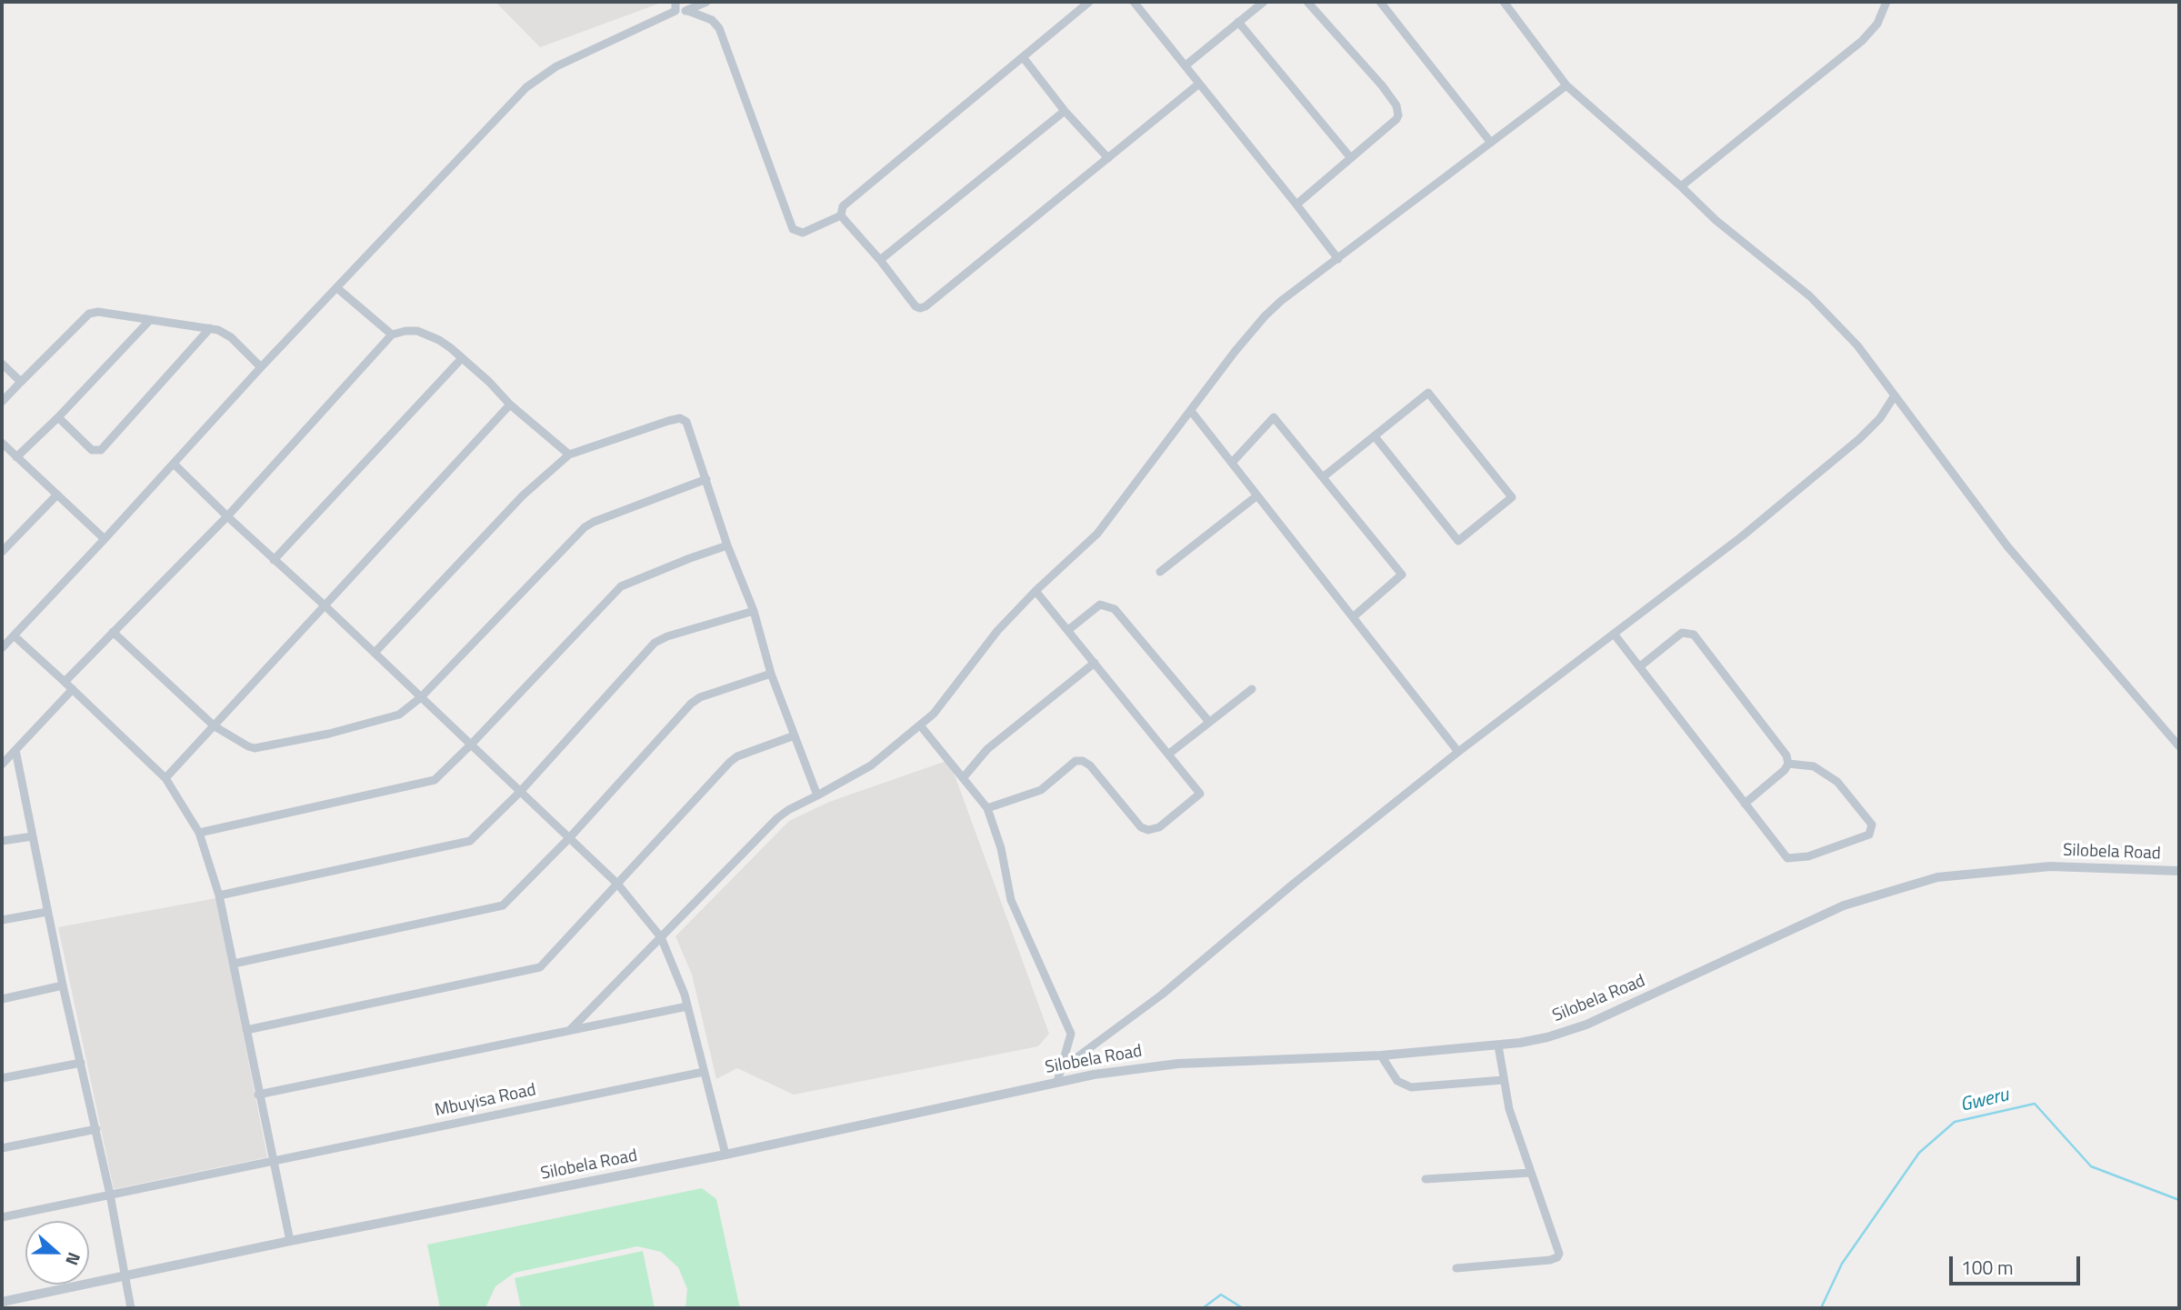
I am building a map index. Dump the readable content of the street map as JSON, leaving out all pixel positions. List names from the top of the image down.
{
  "streets": {
    "street": ["Silobela Road", "Mbuyisa Road"]
  },
  "water": ["Gweru"],
  "scale_bar": "100 m",
  "north": "right"
}
